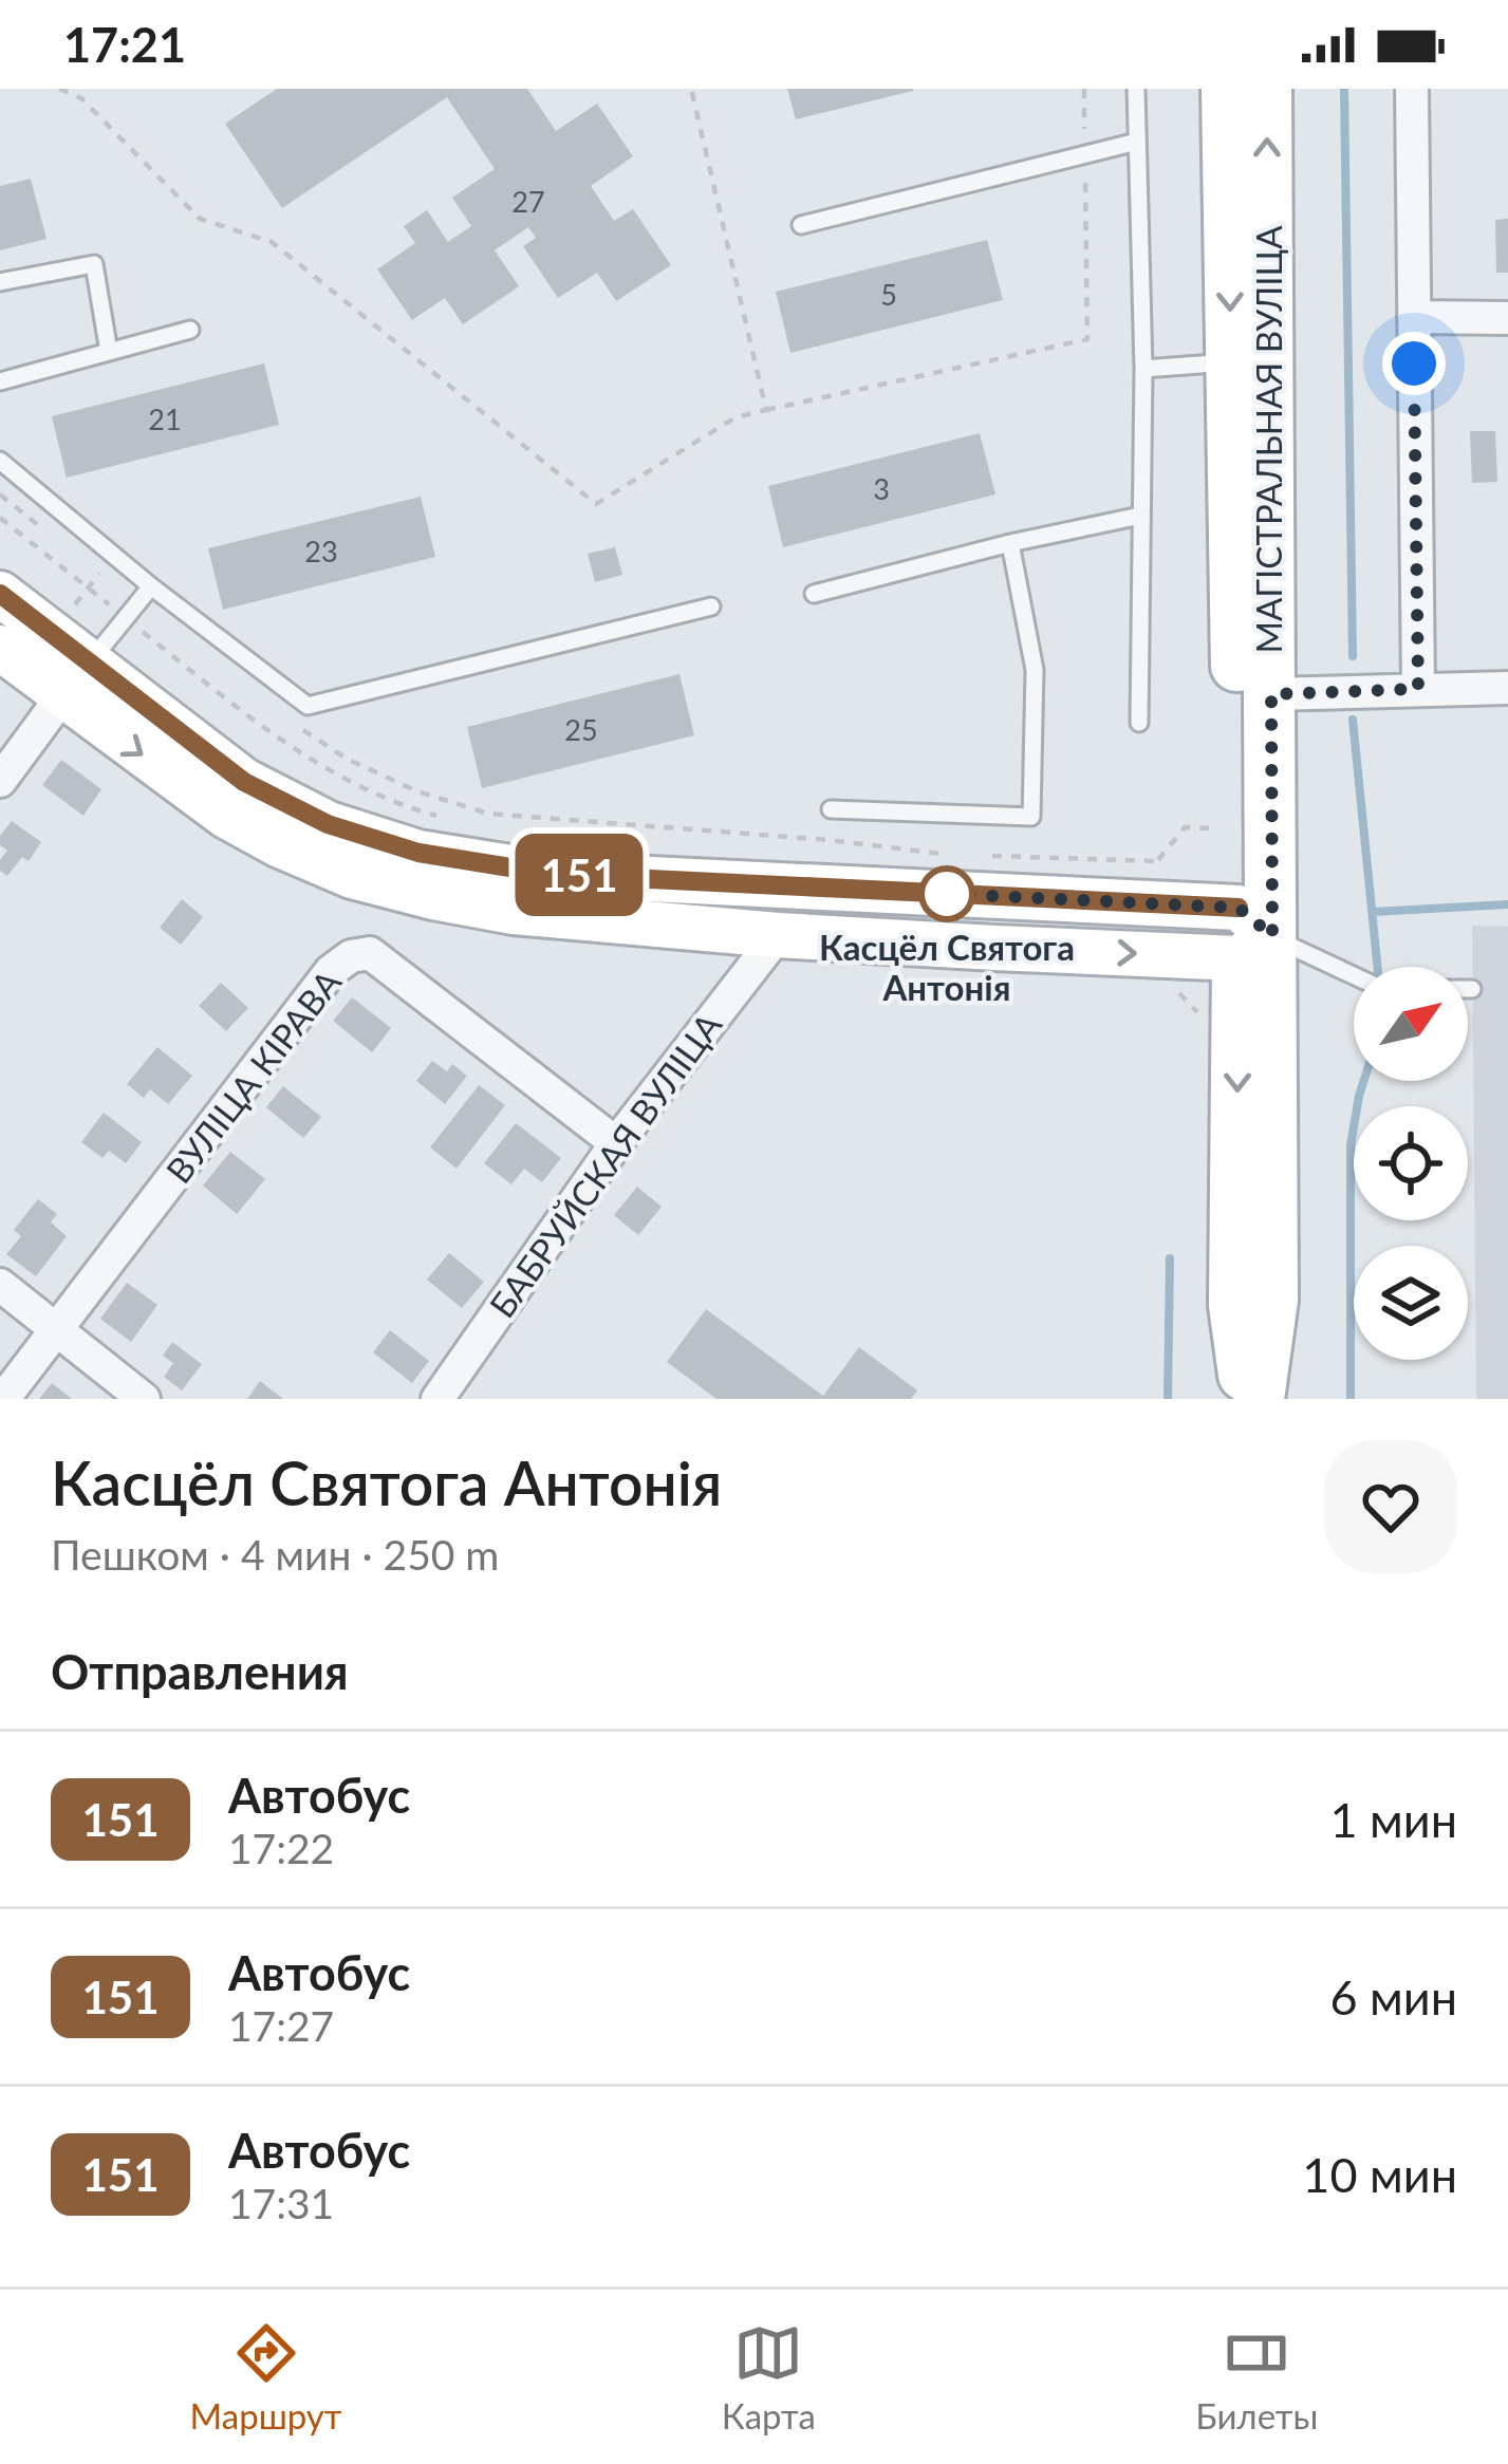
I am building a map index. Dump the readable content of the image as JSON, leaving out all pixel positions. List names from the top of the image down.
{
  "streets": {
    "main road": ["МАГІСТРАЛЬНАЯ ВУЛІЦА"],
    "street": ["ВУЛІЦА КІРАВА", "БАБРУЙСКАЯ ВУЛІЦА"]
  },
  "crossings": [
    ["ВУЛІЦА КІРАВА", "БАБРУЙСКАЯ ВУЛІЦА"]
  ],
  "places": ["Касцёл Святога Антонія"],
  "lines": ["bus line 151"],
  "house_numbers": [
    "27",
    "5",
    "21",
    "3",
    "23",
    "25"
  ],
  "north": "top right",
  "page": {
    "status": "17:21",
    "on_map": "151",
    "heading": [
      ["Касцёл Святога Антонія", "Пешком · 4 мин · 250 m"],
      "Отправления"
    ],
    "list": [
      {
        "mark": "151",
        "name": "Автобус",
        "note": "17:22",
        "value": "1 мин"
      },
      {
        "mark": "151",
        "name": "Автобус",
        "note": "17:27",
        "value": "6 мин"
      },
      {
        "mark": "151",
        "name": "Автобус",
        "note": "17:31",
        "value": "10 мин"
      }
    ],
    "tabs": ["Маршрут", "Карта", "Билеты"]
  }
}
